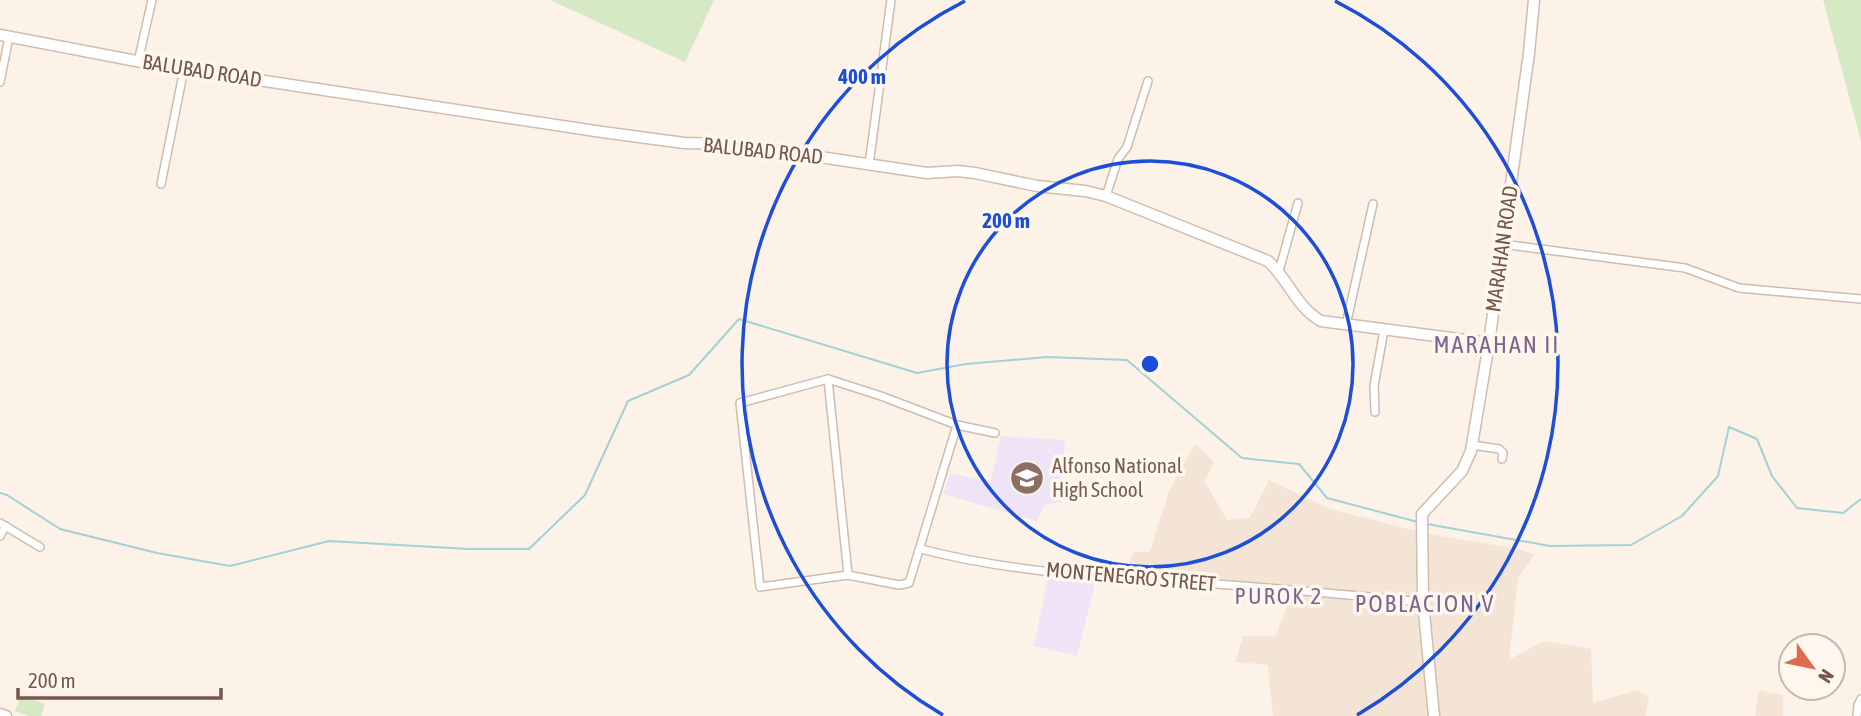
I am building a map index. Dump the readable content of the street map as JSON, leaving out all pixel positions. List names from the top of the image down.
{
  "streets": {
    "street": ["BALUBAD ROAD", "MARAHAN ROAD", "MONTENEGRO STREET"]
  },
  "crossings": [
    ["BALUBAD ROAD", "MARAHAN ROAD"],
    ["MARAHAN ROAD", "MONTENEGRO STREET"]
  ],
  "districts": ["MARAHAN II", "PUROK 2", "POBLACION V"],
  "places": {
    "school or university": ["Alfonso National High School"]
  },
  "scale_bar": "200 m",
  "north": "bottom right",
  "rings": ["400 m", "200 m"]
}
